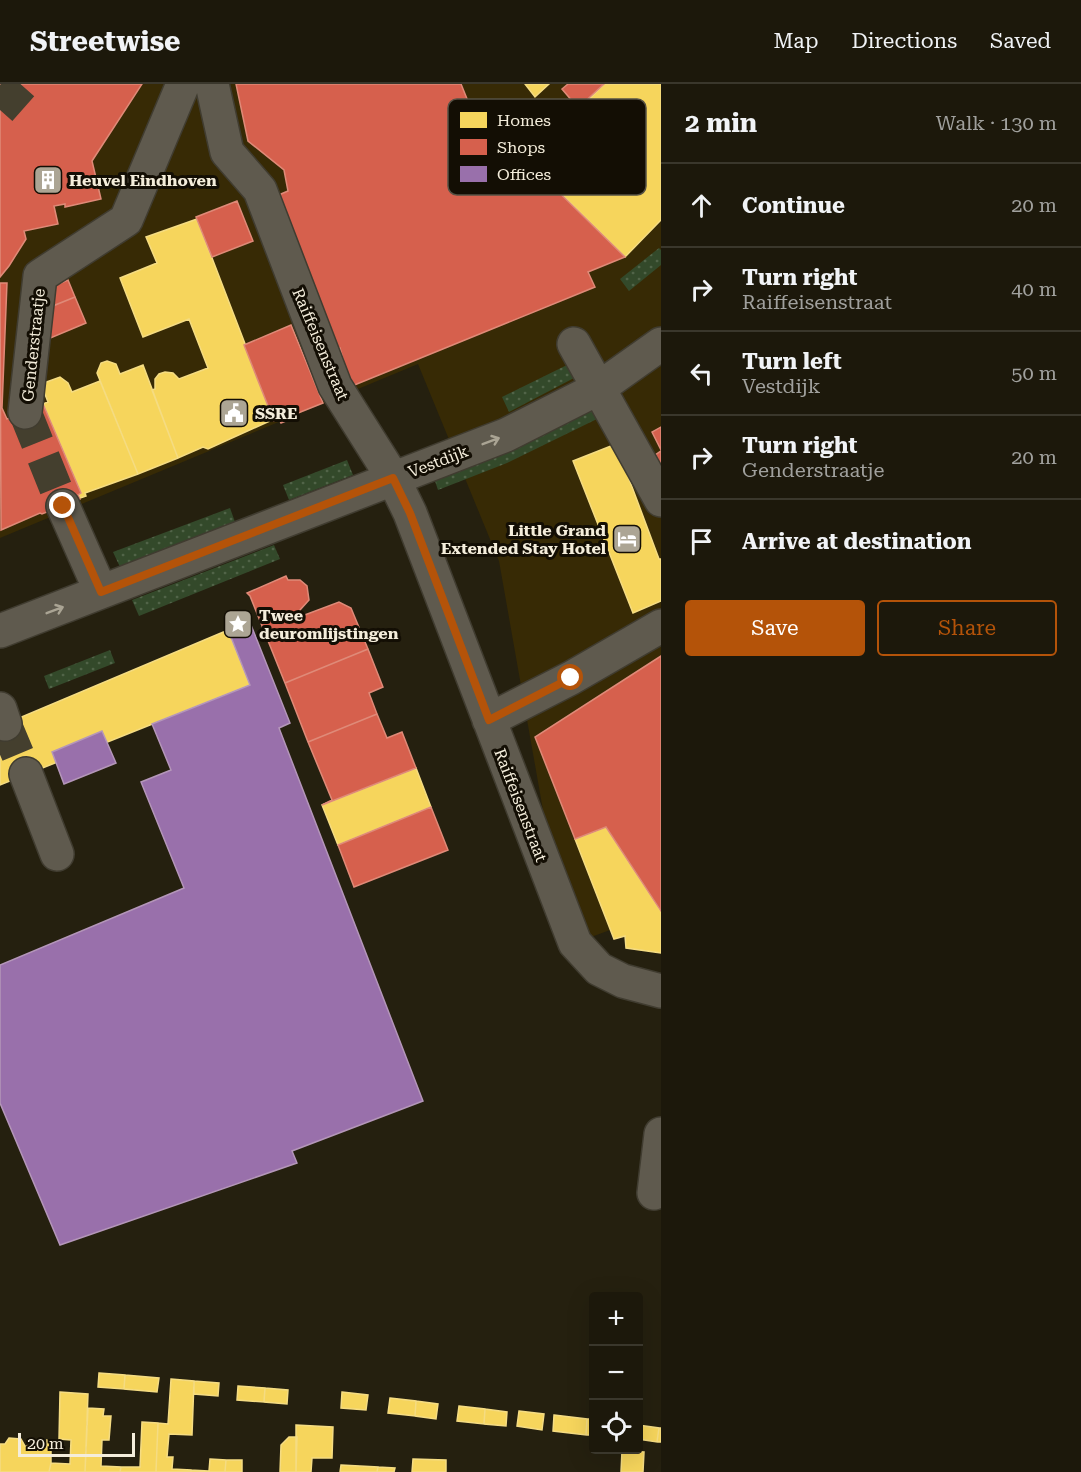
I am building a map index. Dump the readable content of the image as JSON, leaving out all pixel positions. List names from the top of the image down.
{
  "streets": {
    "street": ["Raiffeisenstraat", "Genderstraatje", "Vestdijk"]
  },
  "crossings": [
    ["Raiffeisenstraat", "Vestdijk"]
  ],
  "places": {
    "building": ["Heuvel Eindhoven"],
    "public building": ["SSRE"],
    "hotel": ["Little Grand Extended Stay Hotel"],
    "place": ["Twee deuromlijstingen"]
  },
  "legend": ["Homes", "Shops", "Offices"],
  "scale_bar": "20 m",
  "page": {
    "header": "Streetwise",
    "nav": ["Map", "Directions", "Saved"],
    "heading": ["2 min", "Walk · 130 m"],
    "list": [
      ["Continue", "20 m"],
      ["Turn right", "Raiffeisenstraat", "40 m"],
      ["Turn left", "Vestdijk", "50 m"],
      ["Turn right", "Genderstraatje", "20 m"],
      "Arrive at destination"
    ],
    "buttons": ["Save", "Share"],
    "map_buttons": ["+", "−"],
    "scale": "20 m"
  }
}
